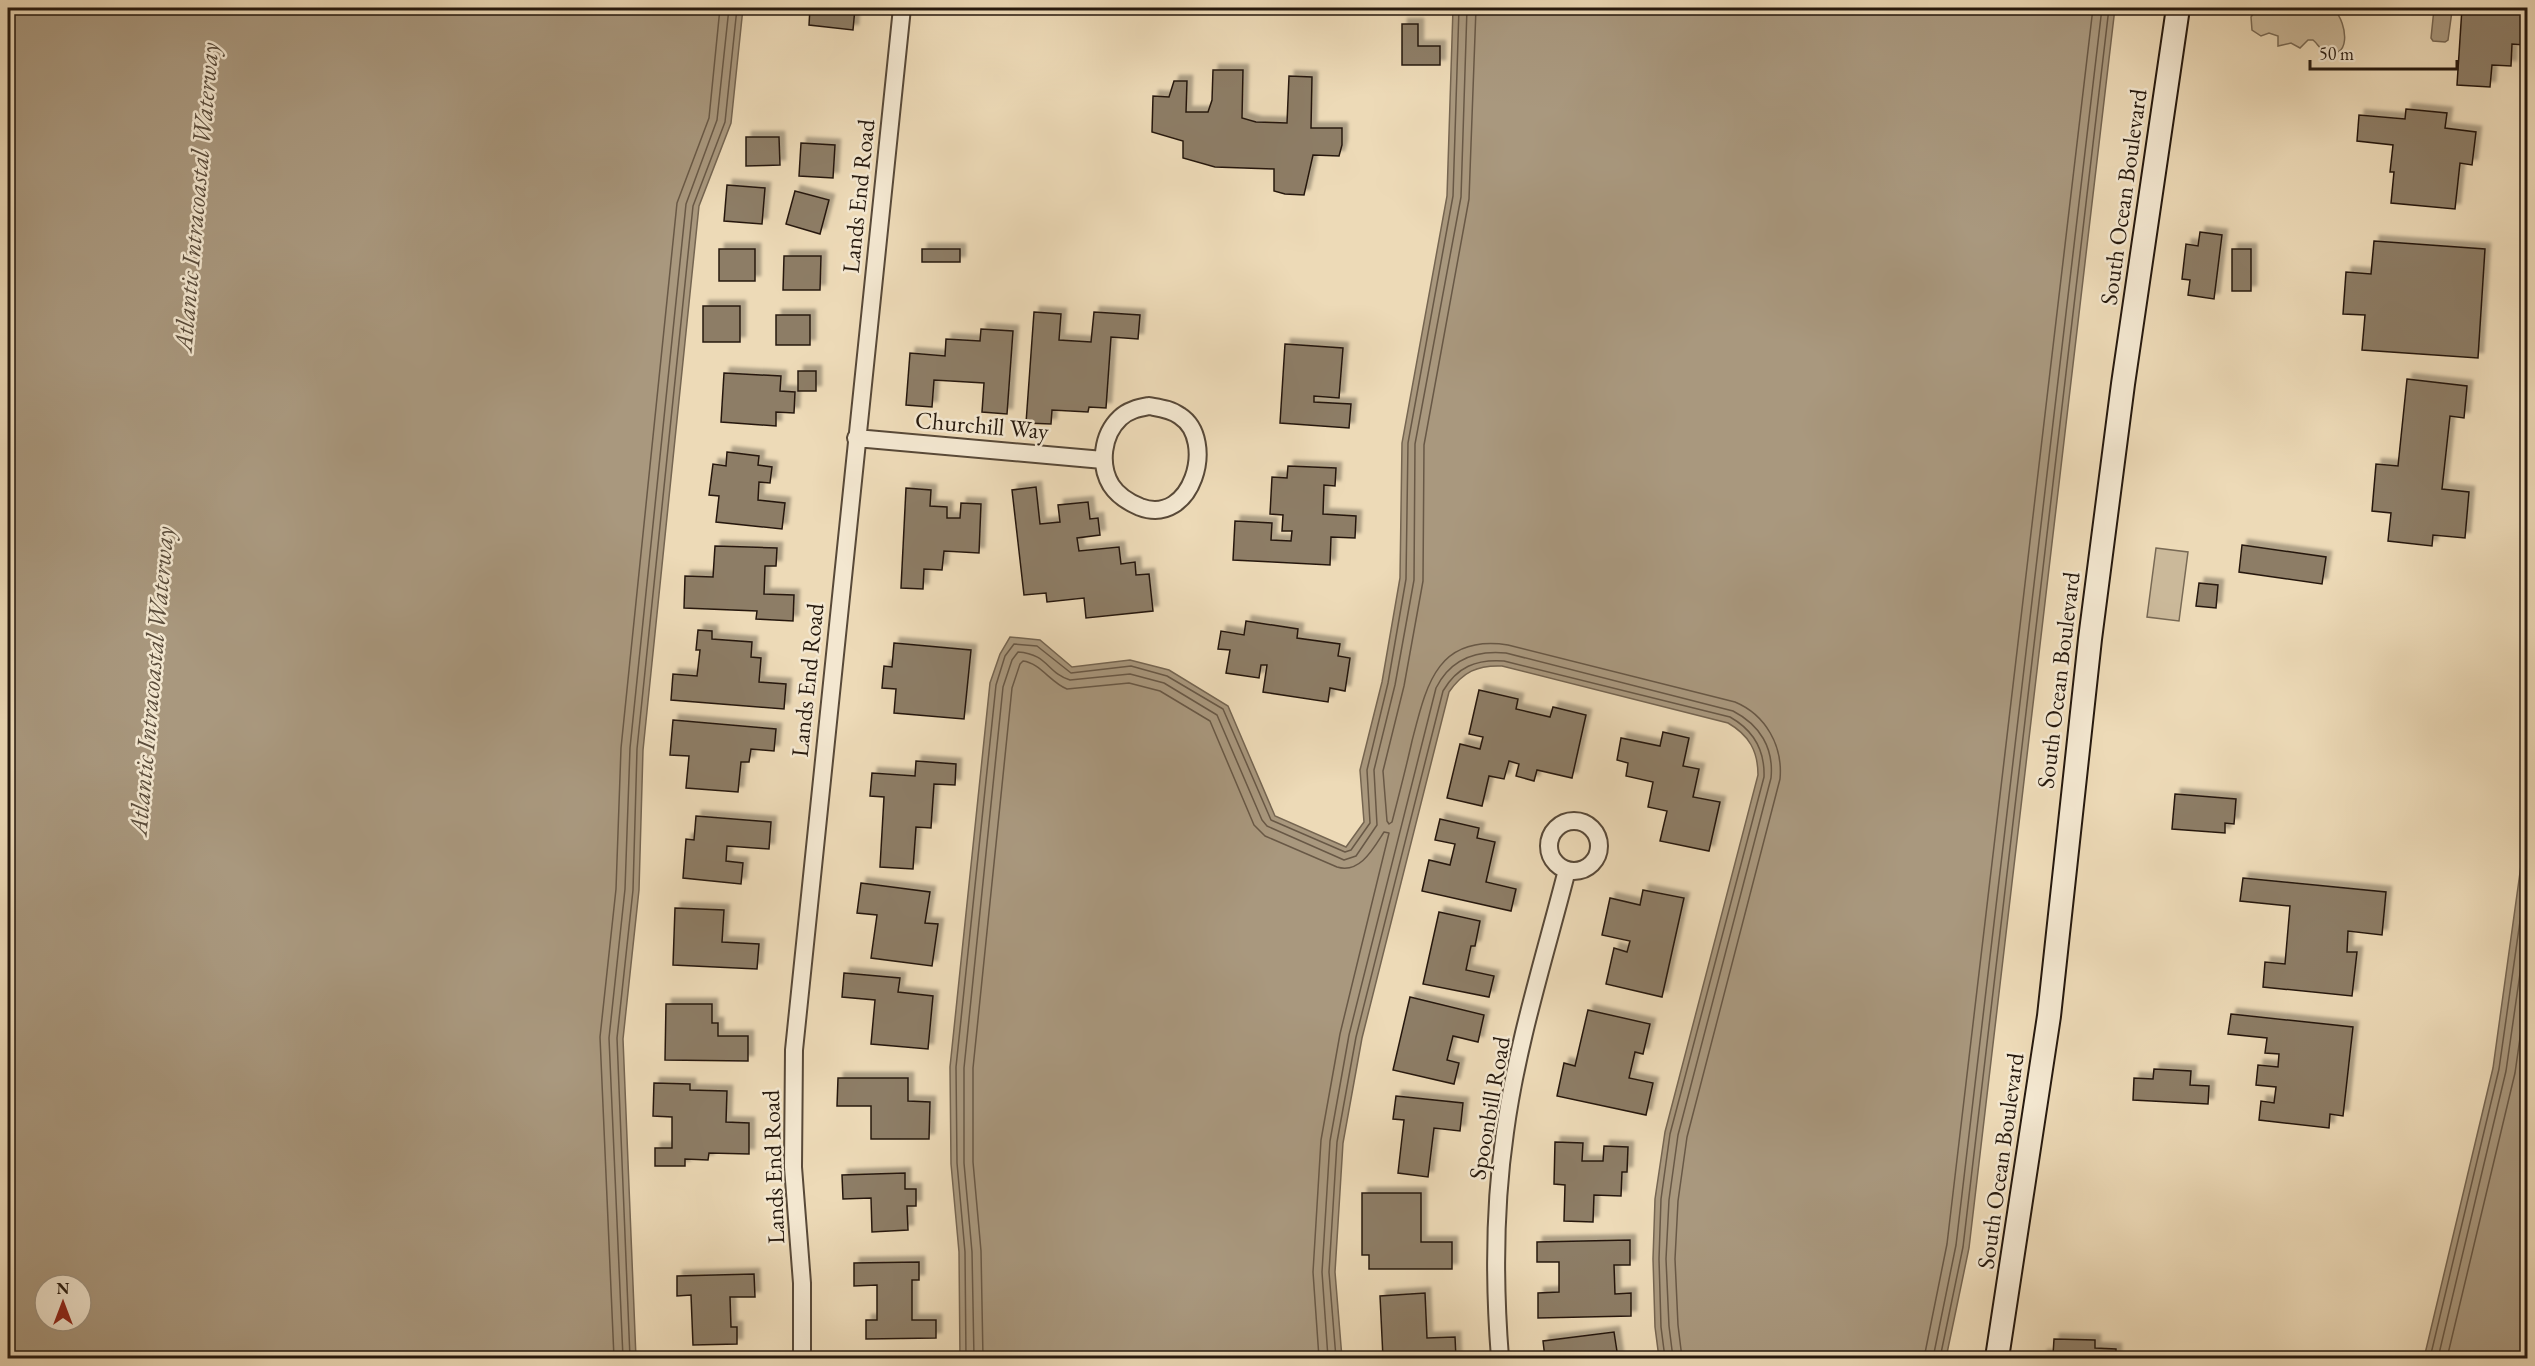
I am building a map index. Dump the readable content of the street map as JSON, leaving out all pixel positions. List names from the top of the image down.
{
  "streets": {
    "main road": ["South Ocean Boulevard"],
    "street": ["Lands End Road", "Churchill Way", "Spoonbill Road"]
  },
  "crossings": [
    ["Lands End Road", "Churchill Way"]
  ],
  "water": ["Atlantic Intracoastal Waterway"],
  "scale_bar": "50 m",
  "north": "top"
}
